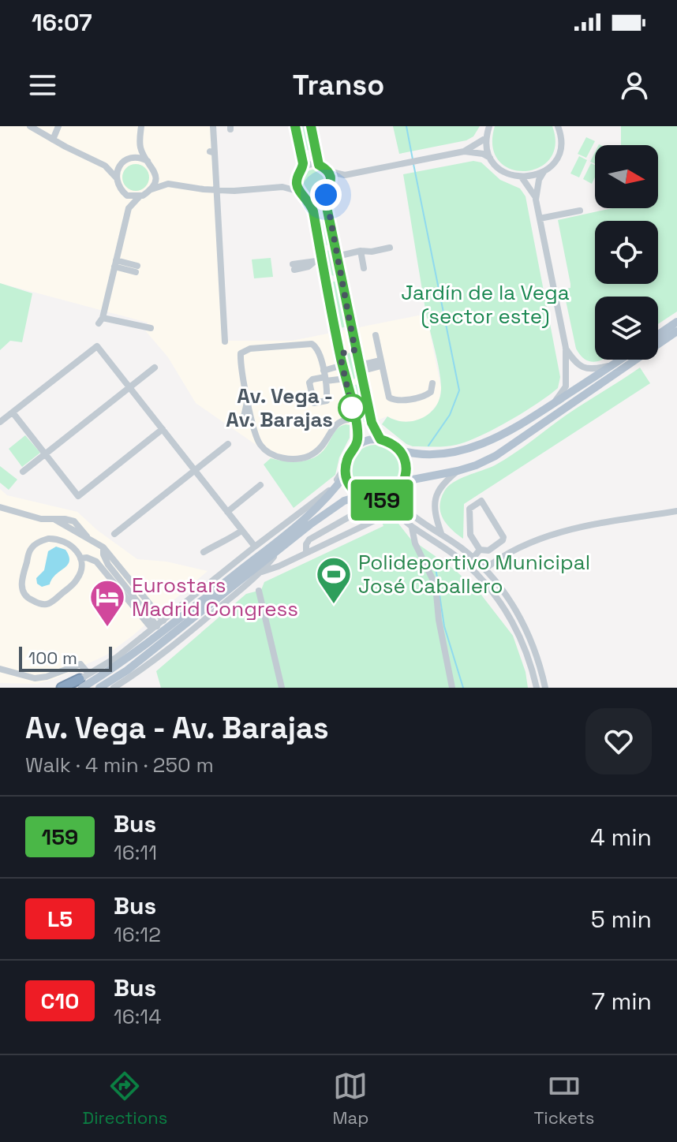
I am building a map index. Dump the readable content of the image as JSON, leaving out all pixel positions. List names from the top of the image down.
{
  "parks": ["Jardín de la Vega (sector este)"],
  "places": {
    "other": ["Av. Vega - Av. Barajas"],
    "sports": ["Polideportivo Municipal José Caballero"],
    "hotel": ["Eurostars Madrid Congress"]
  },
  "lines": ["bus line 159"],
  "scale_bar": "100 m",
  "north": "right",
  "page": {
    "status": "16:07",
    "header": "Transo",
    "on_map": "159",
    "scale": "100 m",
    "heading": ["Av. Vega - Av. Barajas", "Walk · 4 min · 250 m"],
    "list": [
      {
        "mark": "159",
        "name": "Bus",
        "note": "16:11",
        "value": "4 min"
      },
      {
        "mark": "L5",
        "name": "Bus",
        "note": "16:12",
        "value": "5 min"
      },
      {
        "mark": "C10",
        "name": "Bus",
        "note": "16:14",
        "value": "7 min"
      }
    ],
    "tabs": ["Directions", "Map", "Tickets"]
  }
}
